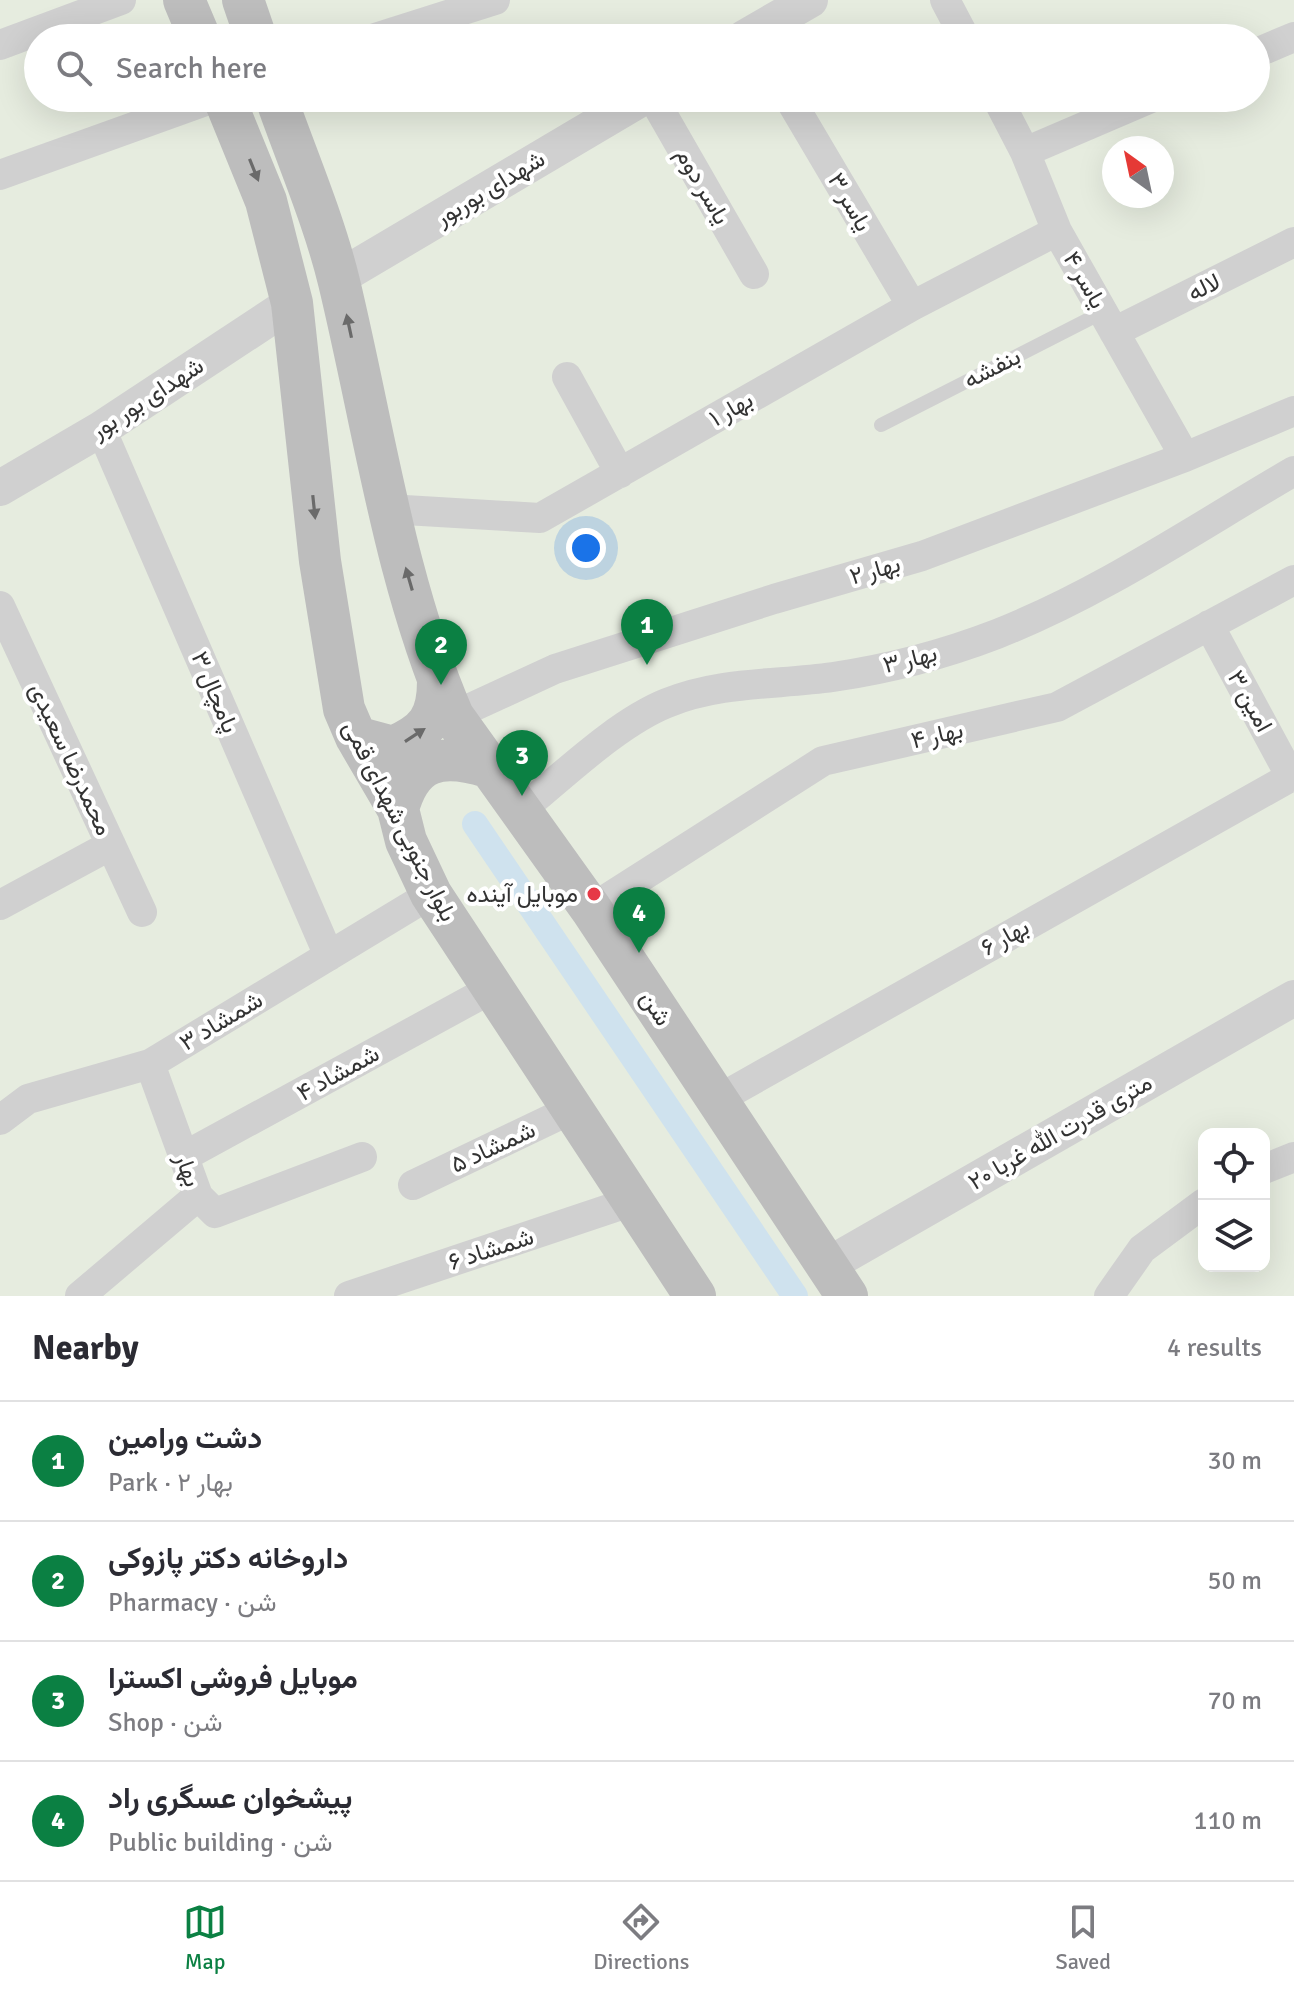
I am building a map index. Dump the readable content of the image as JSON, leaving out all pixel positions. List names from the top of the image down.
{
  "streets": {
    "main road": ["بلوار جنوبی شهدای قمی", "شن"],
    "street": [
      "یاسر دوم",
      "شهدای بوربور",
      "یاسر ۳",
      "یاسر ۴",
      "لاله",
      "شهدای بور بور",
      "بهار ۱",
      "بهار ۲",
      "بهار ۳",
      "پامچال ۳",
      "امین ۳",
      "بهار ۴",
      "محمدرضا سعیدی",
      "بهار ۶",
      "شمشاد ۳",
      "شمشاد ۴",
      "۲۰ متری قدرت الله غربا",
      "شمشاد ۵",
      "بهار",
      "شمشاد ۶"
    ],
    "lane": ["بنفشه"]
  },
  "crossings": [
    ["یاسر ۳", "بهار ۱"],
    ["یاسر ۴", "لاله"],
    ["یاسر ۴", "بنفشه"],
    ["یاسر ۴", "بهار ۱"],
    ["یاسر ۴", "بهار ۲"],
    ["لاله", "بنفشه"],
    ["شهدای بور بور", "پامچال ۳"],
    ["شهدای بور بور", "بلوار جنوبی شهدای قمی"],
    ["بهار ۲", "شن"],
    ["بهار ۳", "شن"],
    ["پامچال ۳", "شمشاد ۳"],
    ["امین ۳", "بهار ۴"],
    ["امین ۳", "بهار ۶"],
    ["بهار ۴", "شن"],
    ["بلوار جنوبی شهدای قمی", "شمشاد ۳"],
    ["بلوار جنوبی شهدای قمی", "شمشاد ۴"],
    ["بلوار جنوبی شهدای قمی", "شمشاد ۵"],
    ["بلوار جنوبی شهدای قمی", "شمشاد ۶"],
    ["بهار ۶", "شن"],
    ["شن", "۲۰ متری قدرت الله غربا"],
    ["شمشاد ۳", "بهار"],
    ["شمشاد ۴", "بهار"]
  ],
  "places": ["موبایل آینده"],
  "north": "top left",
  "page": {
    "search": "Search here",
    "pins": [
      "1",
      "2",
      "3",
      "4"
    ],
    "heading": ["Nearby", "4 results"],
    "list": [
      {
        "mark": "1",
        "name": "دشت ورامین",
        "note": "Park · بهار ۲",
        "value": "30 m"
      },
      {
        "mark": "2",
        "name": "داروخانه دکتر پازوکی",
        "note": "Pharmacy · شن",
        "value": "50 m"
      },
      {
        "mark": "3",
        "name": "موبایل فروشی اکسترا",
        "note": "Shop · شن",
        "value": "70 m"
      },
      {
        "mark": "4",
        "name": "پیشخوان عسگری راد",
        "note": "Public building · شن",
        "value": "110 m"
      }
    ],
    "nav": ["Map", "Directions", "Saved"]
  }
}
